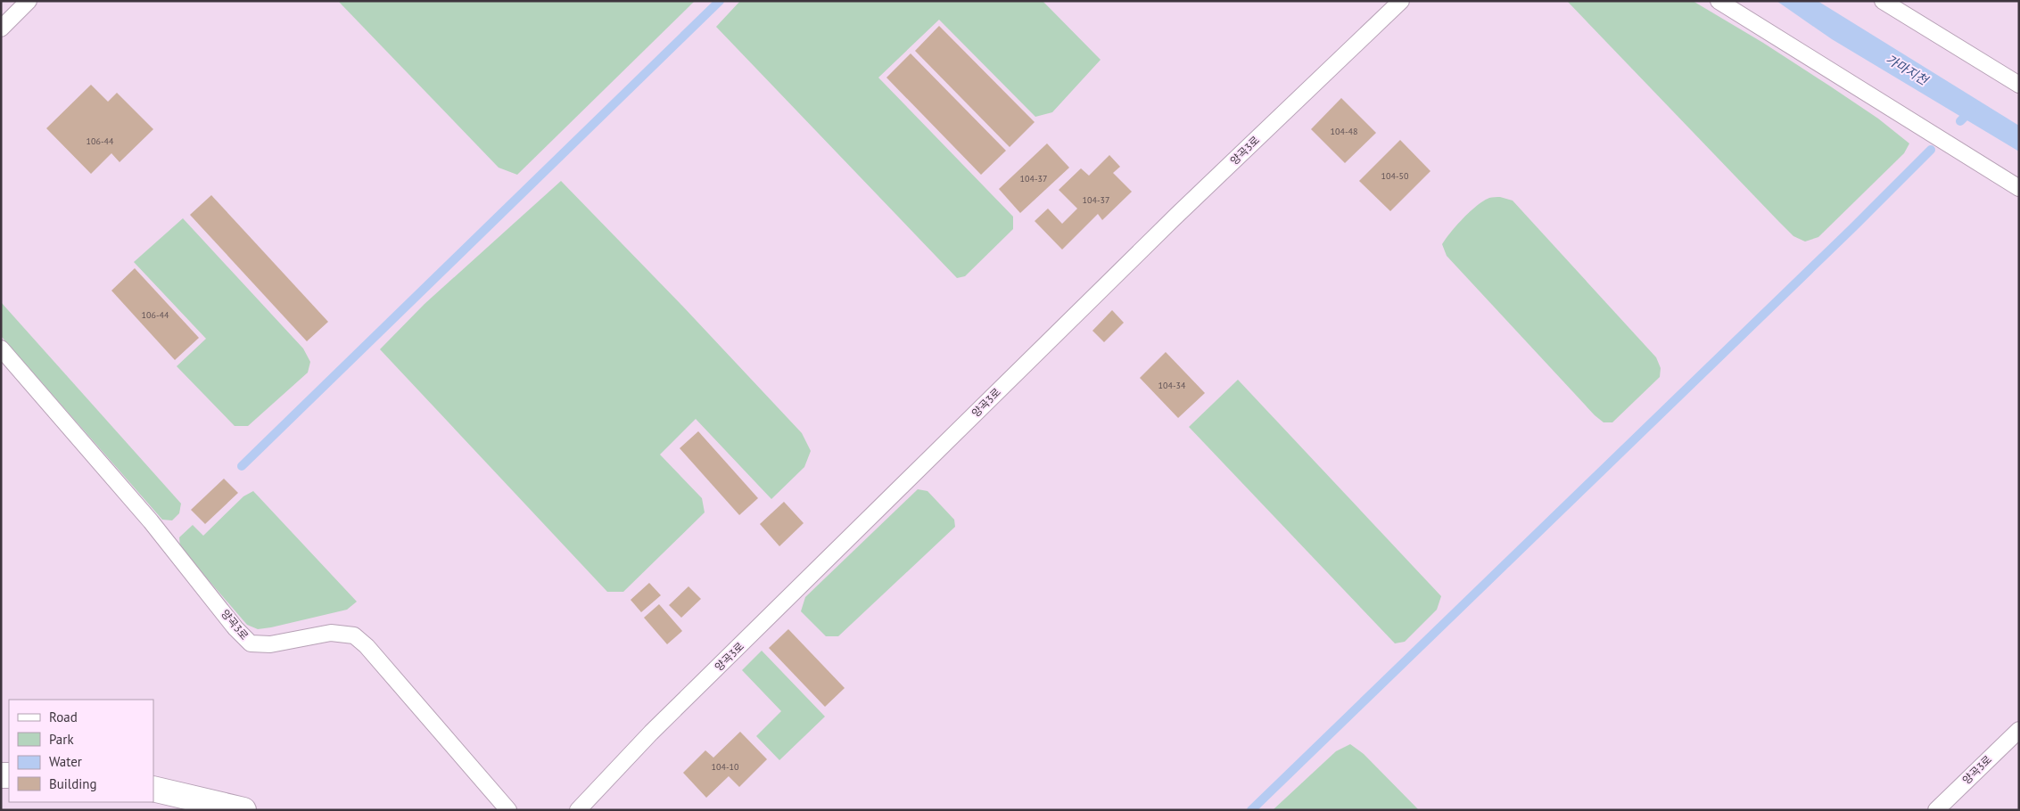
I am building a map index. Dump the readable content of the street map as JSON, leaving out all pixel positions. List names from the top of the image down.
{
  "streets": {
    "lane": ["양곡3로"]
  },
  "water": ["가마지천"],
  "house_numbers": [
    "104-48",
    "106-44",
    "104-50",
    "104-37",
    "104-37",
    "106-44",
    "104-34",
    "104-10"
  ],
  "legend": [
    "Road",
    "Park",
    "Water",
    "Building"
  ]
}
